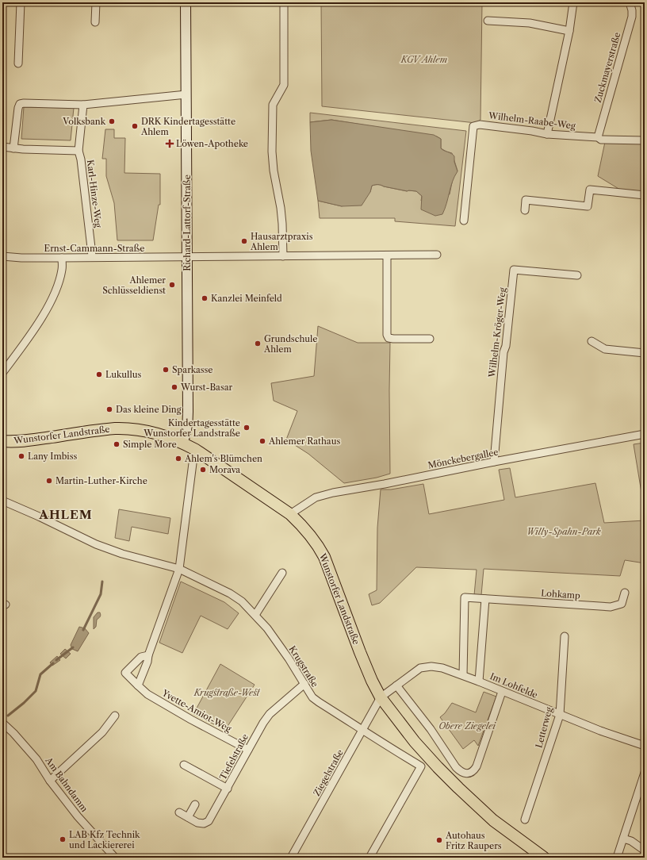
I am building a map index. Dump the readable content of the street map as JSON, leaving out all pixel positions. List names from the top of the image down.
{
  "streets": {
    "main road": ["Wunstorfer Landstraße"],
    "street": [
      "Zuckmayerstraße",
      "Wilhelm-Raabe-Weg",
      "Karl-Hinze-Weg",
      "Richard-Lattorf-Straße",
      "Ernst-Cammann-Straße",
      "Wilhelm-Kröger-Weg",
      "Mönckebergallee",
      "Lohkamp",
      "Krugstraße",
      "Im Lohfelde",
      "Yvette-Amiot-Weg",
      "Letterweg",
      "Tiefelstraße",
      "Ziegelstraße",
      "Am Bahndamm"
    ]
  },
  "crossings": [
    ["Zuckmayerstraße", "Wilhelm-Raabe-Weg"],
    ["Karl-Hinze-Weg", "Ernst-Cammann-Straße"],
    ["Richard-Lattorf-Straße", "Ernst-Cammann-Straße"],
    ["Richard-Lattorf-Straße", "Wunstorfer Landstraße"],
    ["Wilhelm-Kröger-Weg", "Mönckebergallee"],
    ["Wunstorfer Landstraße", "Mönckebergallee"],
    ["Wunstorfer Landstraße", "Im Lohfelde"],
    ["Wunstorfer Landstraße", "Ziegelstraße"],
    ["Lohkamp", "Im Lohfelde"],
    ["Krugstraße", "Tiefelstraße"],
    ["Krugstraße", "Ziegelstraße"],
    ["Im Lohfelde", "Letterweg"],
    ["Im Lohfelde", "Ziegelstraße"],
    ["Yvette-Amiot-Weg", "Tiefelstraße"]
  ],
  "districts": ["AHLEM"],
  "parks": [
    "KGV Ahlem",
    "Willy-Spahn-Park",
    "Krugstraße-West",
    "Obere Ziegelei"
  ],
  "places": {
    "other": [
      "Volksbank",
      "DRK Kindertagesstätte Ahlem",
      "Hausarztpraxis Ahlem",
      "Ahlemer Schlüsseldienst",
      "Kanzlei Meinfeld",
      "Grundschule Ahlem",
      "Sparkasse",
      "Lukullus",
      "Wurst-Basar",
      "Das kleine Ding",
      "Kindertagesstätte Wunstorfer Landstraße",
      "Ahlemer Rathaus",
      "Simple More",
      "Lany Imbiss",
      "Ahlem's Blümchen",
      "Morava",
      "Martin-Luther-Kirche",
      "LAB Kfz Technik und Lackiererei",
      "Autohaus Fritz Raupers"
    ],
    "health": ["Löwen-Apotheke"]
  }
}
